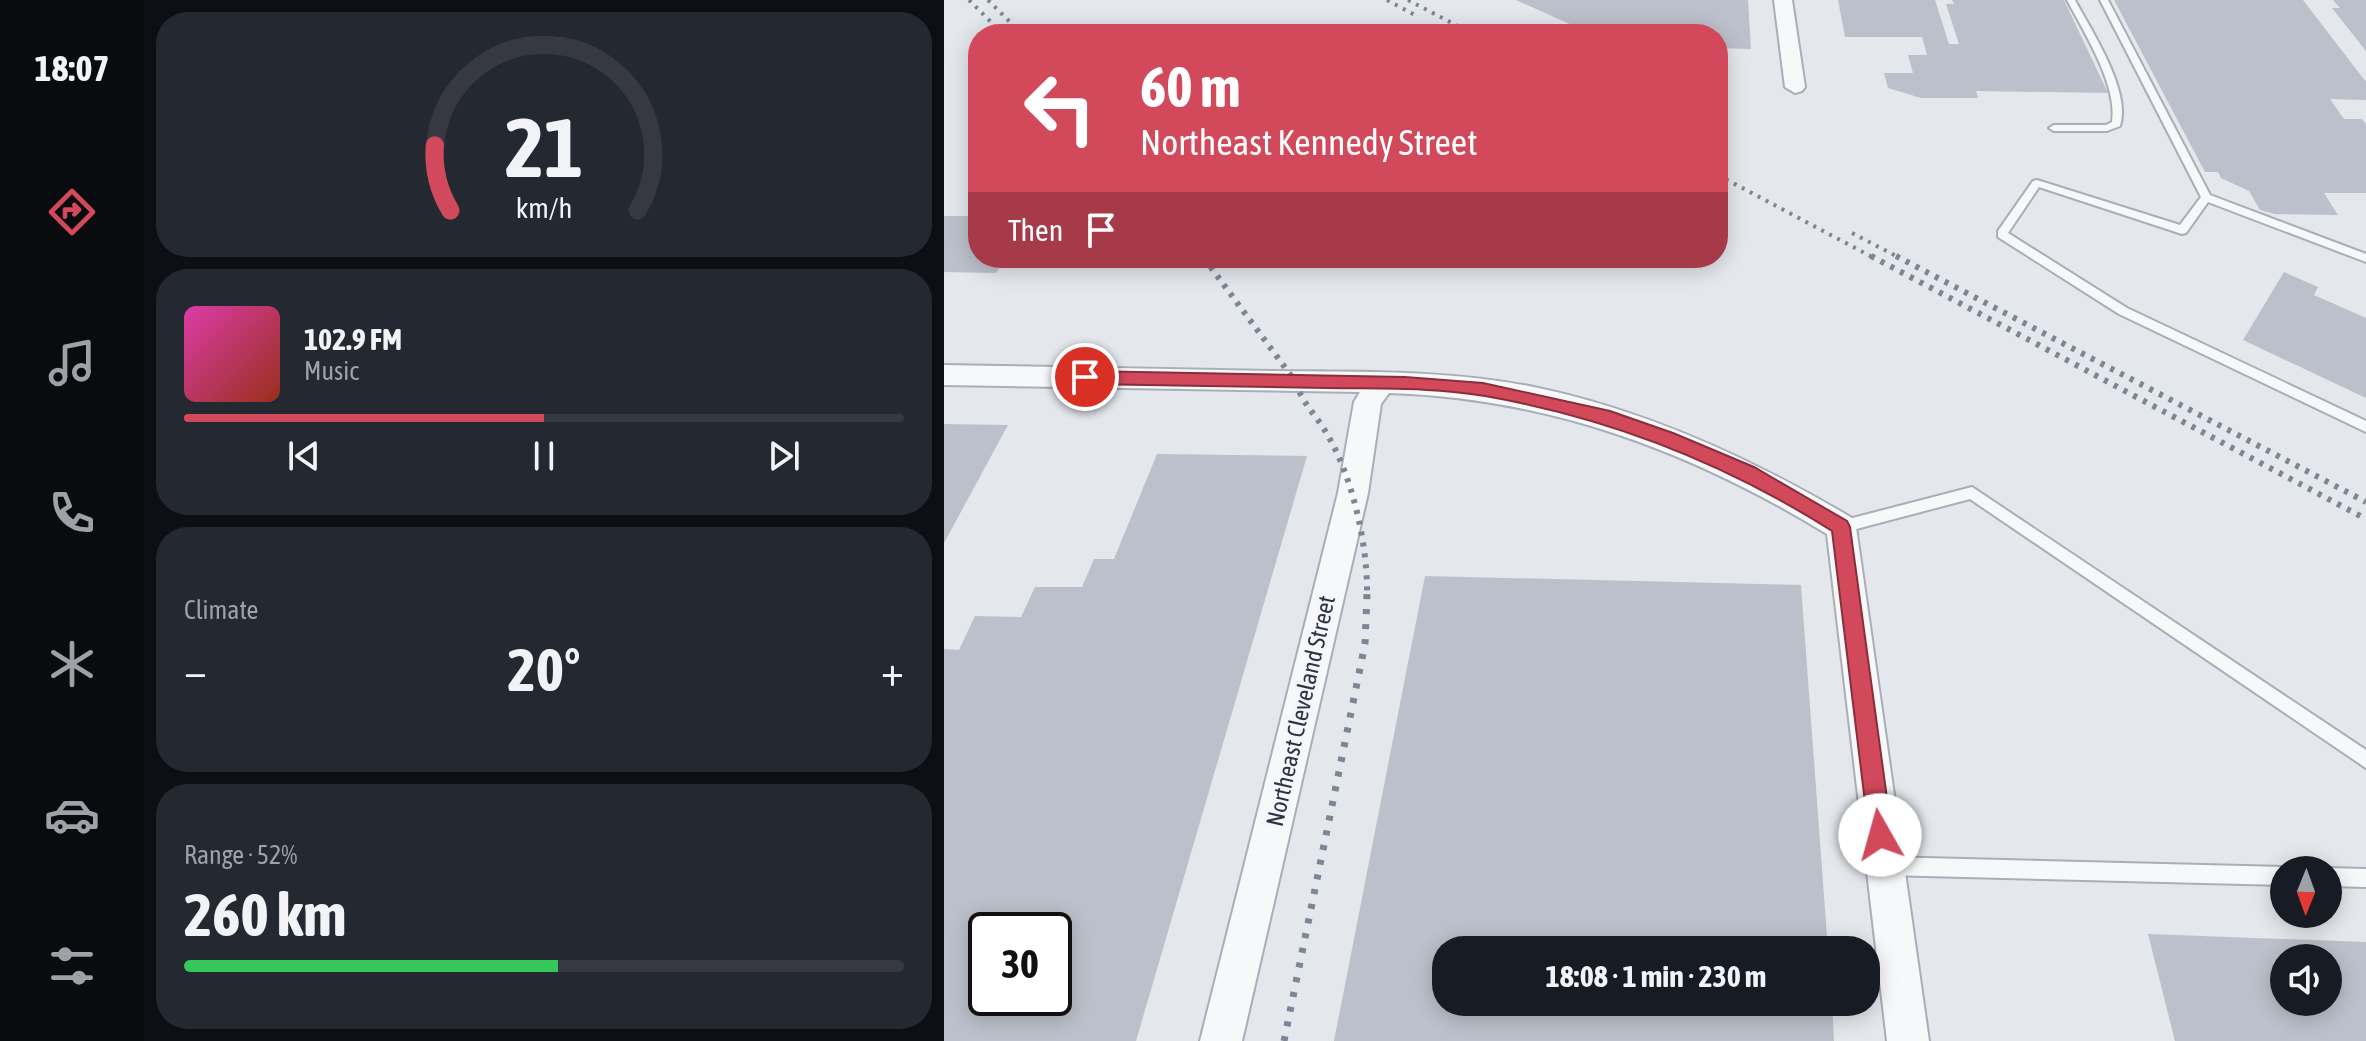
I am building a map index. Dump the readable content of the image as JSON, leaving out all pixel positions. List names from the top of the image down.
{
  "streets": {
    "street": ["Northeast Cleveland Street"]
  },
  "north": "bottom",
  "page": {
    "tabs": "18:07",
    "turn": ["60 m", "Northeast Kennedy Street"],
    "then": "Then",
    "song": ["102.9 FM", "Music"],
    "tile": [
      "Climate",
      ["Range · 52%", "260 km"]
    ],
    "heat": ["−", "20°", "+"],
    "limit": "30",
    "trip": "18:08 · 1 min · 230 m",
    "gauge": ["21", "km/h"]
  }
}
